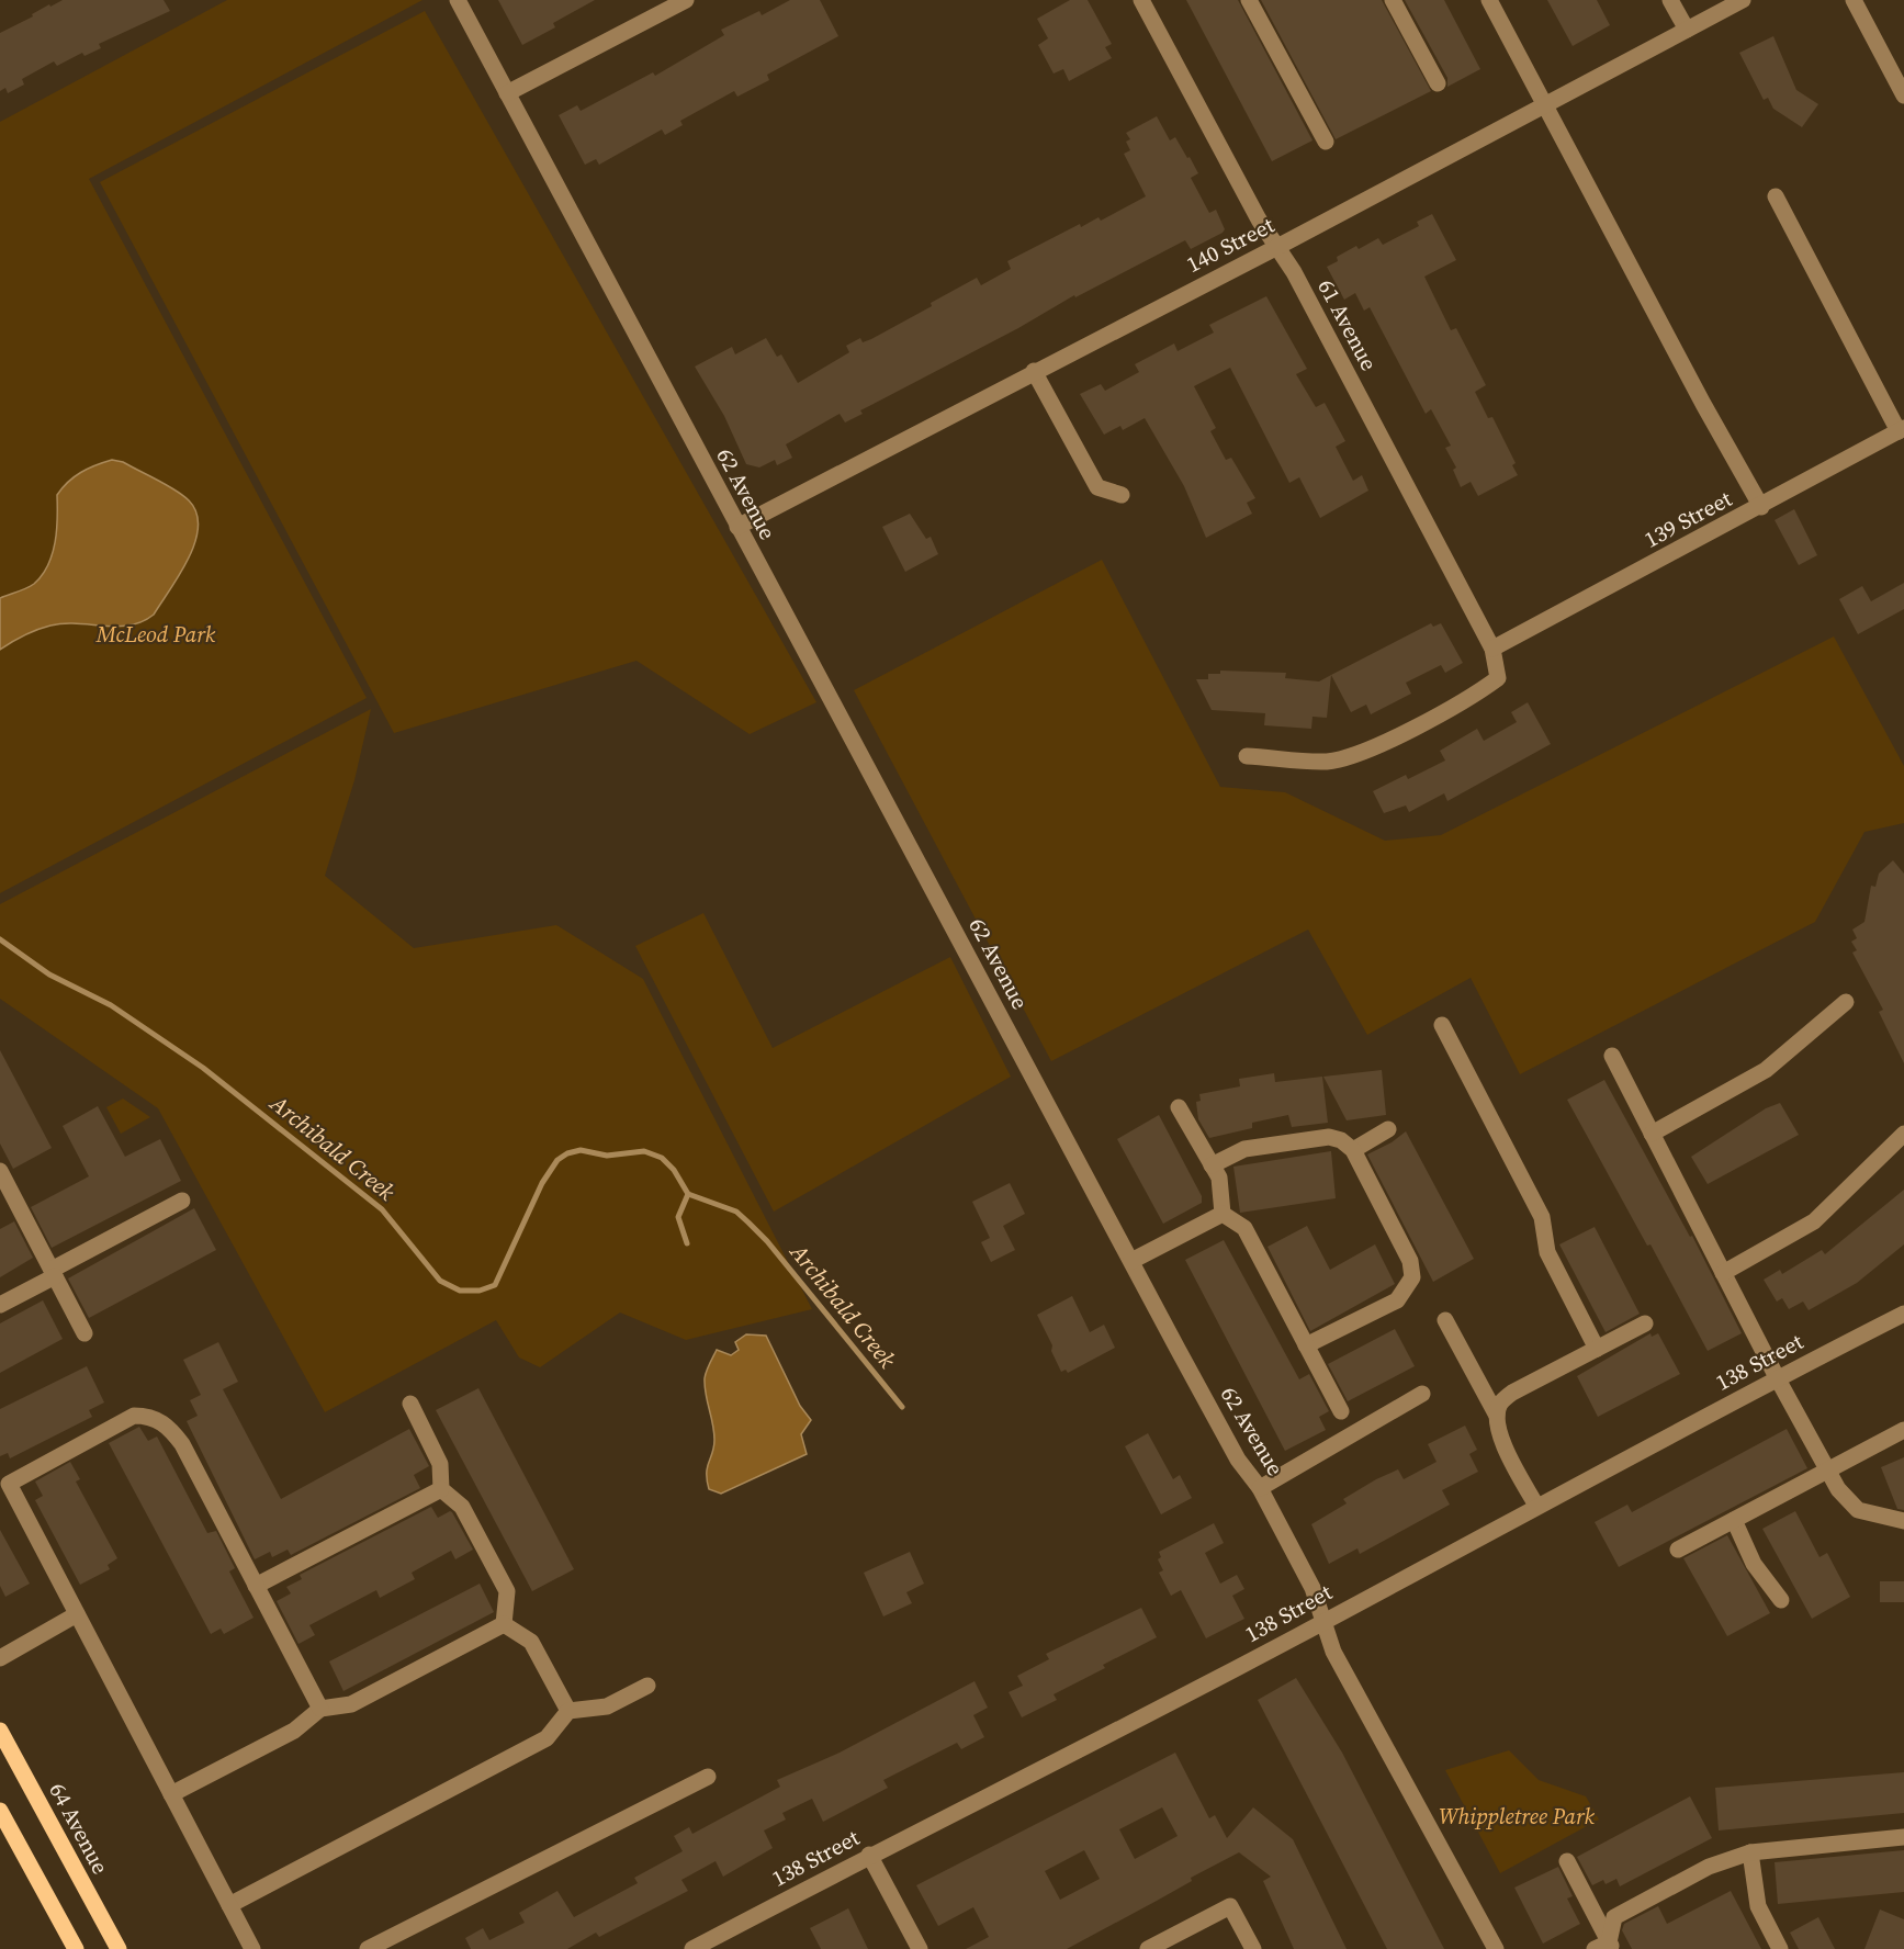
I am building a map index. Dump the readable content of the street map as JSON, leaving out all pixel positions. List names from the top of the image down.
{
  "streets": {
    "main road": ["64 Avenue"],
    "street": [
      "140 Street",
      "61 Avenue",
      "62 Avenue",
      "139 Street",
      "138 Street"
    ]
  },
  "crossings": [
    ["140 Street", "61 Avenue"],
    ["140 Street", "62 Avenue"],
    ["61 Avenue", "139 Street"],
    ["62 Avenue", "138 Street"]
  ],
  "water": ["Archibald Creek"],
  "parks": ["McLeod Park", "Whippletree Park"]
}
